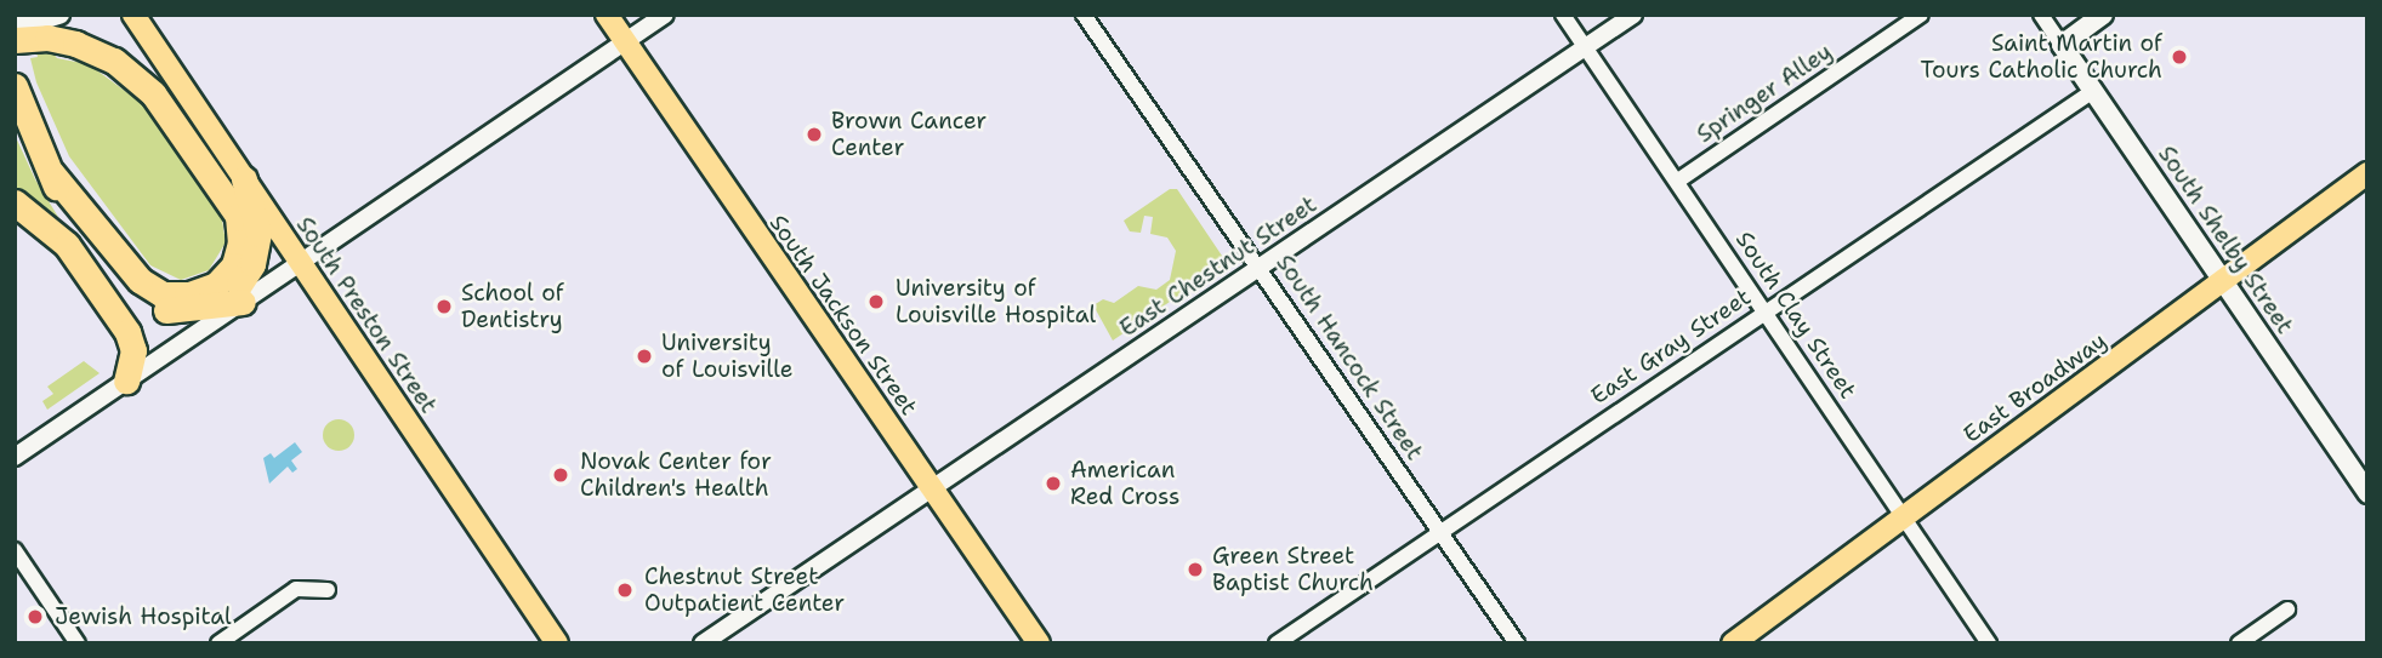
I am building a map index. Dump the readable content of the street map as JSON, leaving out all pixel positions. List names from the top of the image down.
{
  "streets": {
    "main road": [
      "South Shelby Street",
      "South Preston Street",
      "South Jackson Street",
      "East Broadway"
    ],
    "street": [
      "Springer Alley",
      "East Chestnut Street",
      "South Clay Street",
      "East Gray Street",
      "South Hancock Street"
    ]
  },
  "crossings": [
    ["Springer Alley", "South Clay Street"],
    ["South Shelby Street", "East Gray Street"],
    ["South Shelby Street", "East Broadway"],
    ["East Chestnut Street", "South Jackson Street"],
    ["East Chestnut Street", "South Clay Street"],
    ["East Chestnut Street", "South Hancock Street"],
    ["South Clay Street", "East Gray Street"],
    ["South Clay Street", "East Broadway"],
    ["East Gray Street", "South Hancock Street"]
  ],
  "places": [
    "Saint Martin of Tours Catholic Church",
    "Brown Cancer Center",
    "University of Louisville Hospital",
    "School of Dentistry",
    "University of Louisville",
    "Novak Center for Children's Health",
    "American Red Cross",
    "Green Street Baptist Church",
    "Chestnut Street Outpatient Center",
    "Jewish Hospital"
  ]
}
